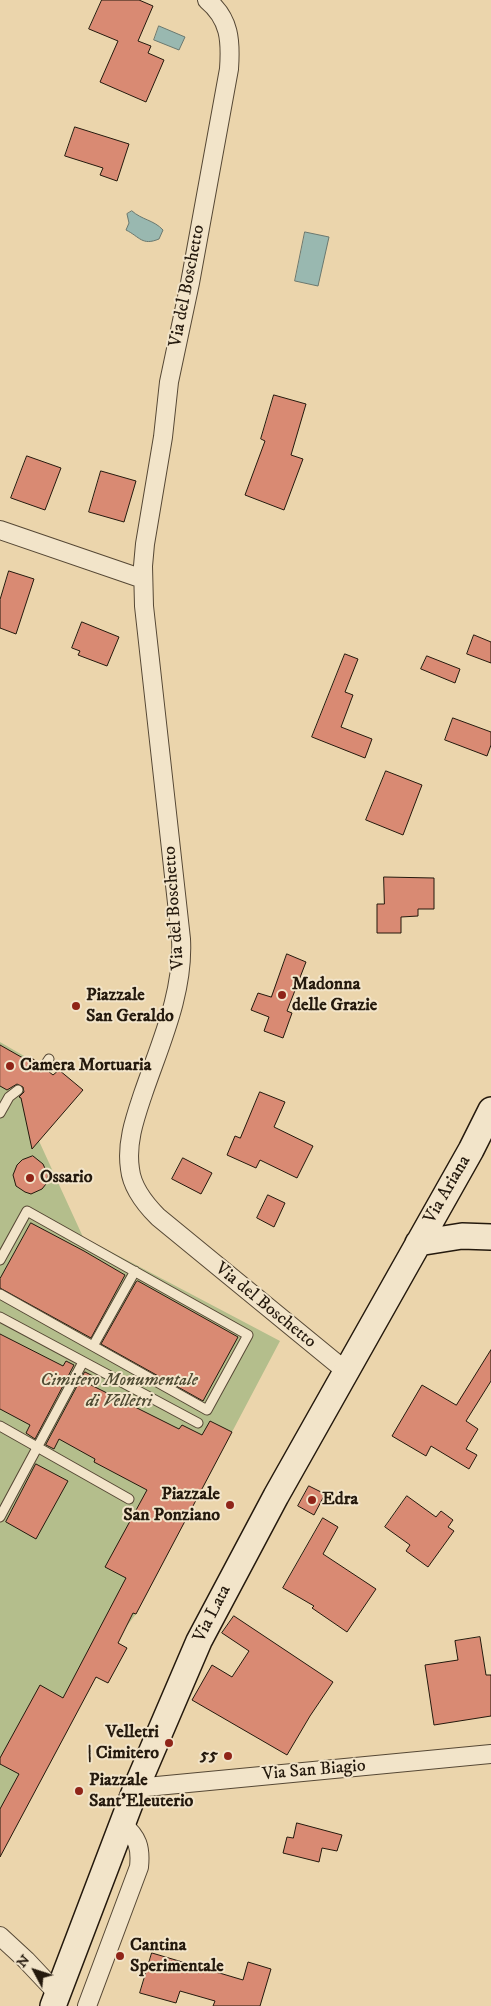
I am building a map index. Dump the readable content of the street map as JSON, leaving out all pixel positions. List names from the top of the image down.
{
  "streets": {
    "main road": ["Via Ariana", "Via Lata"],
    "street": ["Via del Boschetto", "Via San Biagio"]
  },
  "crossings": [
    ["Via del Boschetto", "Via Lata"],
    ["Via Ariana", "Via Lata"],
    ["Via Lata", "Via San Biagio"]
  ],
  "parks": ["Cimitero Monumentale di Velletri"],
  "places": [
    "Madonna delle Grazie",
    "Piazzale San Geraldo",
    "Camera Mortuaria",
    "Ossario",
    "Edra",
    "Piazzale San Ponziano",
    "Velletri | Cimitero",
    "55",
    "Piazzale Sant'Eleuterio",
    "Cantina Sperimentale"
  ],
  "north": "top left"
}
